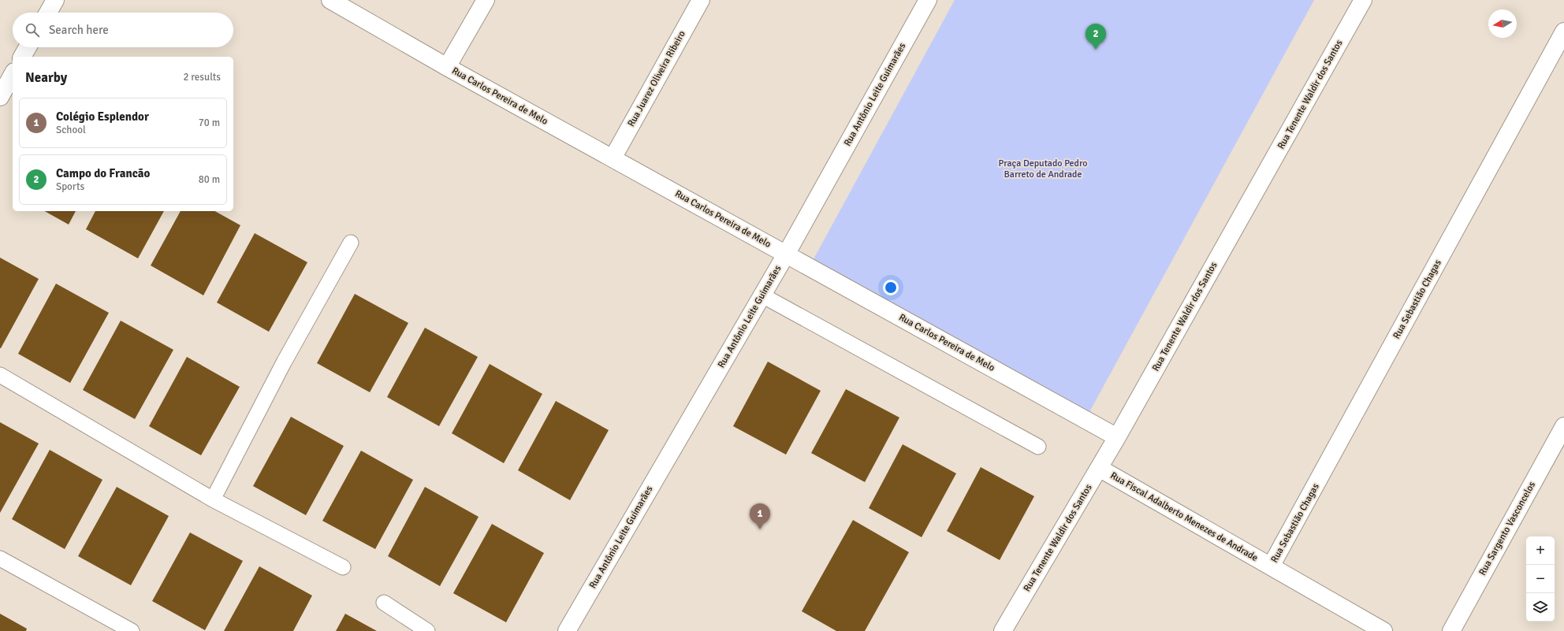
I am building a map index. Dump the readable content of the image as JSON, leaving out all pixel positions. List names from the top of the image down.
{
  "streets": {
    "street": [
      "Rua Juarez Oliveira Ribeiro",
      "Rua Antônio Leite Guimarães",
      "Rua Tenente Waldir dos Santos",
      "Rua Carlos Pereira de Melo",
      "Rua Sebastião Chagas",
      "Rua Fiscal Adalberto Menezes de Andrade",
      "Rua Sargento Vasconcelos"
    ]
  },
  "crossings": [
    ["Rua Juarez Oliveira Ribeiro", "Rua Carlos Pereira de Melo"],
    ["Rua Antônio Leite Guimarães", "Rua Carlos Pereira de Melo"],
    ["Rua Tenente Waldir dos Santos", "Rua Carlos Pereira de Melo"],
    ["Rua Tenente Waldir dos Santos", "Rua Fiscal Adalberto Menezes de Andrade"],
    ["Rua Sebastião Chagas", "Rua Fiscal Adalberto Menezes de Andrade"]
  ],
  "parks": ["Praça Deputado Pedro Barreto de Andrade"],
  "north": "left",
  "page": {
    "search": "Search here",
    "pins": ["2", "1"],
    "heading": ["Nearby", "2 results"],
    "list": [
      {
        "mark": "1",
        "name": "Colégio Esplendor",
        "note": "School",
        "value": "70 m"
      },
      {
        "mark": "2",
        "name": "Campo do Francão",
        "note": "Sports",
        "value": "80 m"
      }
    ],
    "map_buttons": ["+", "−"]
  }
}
